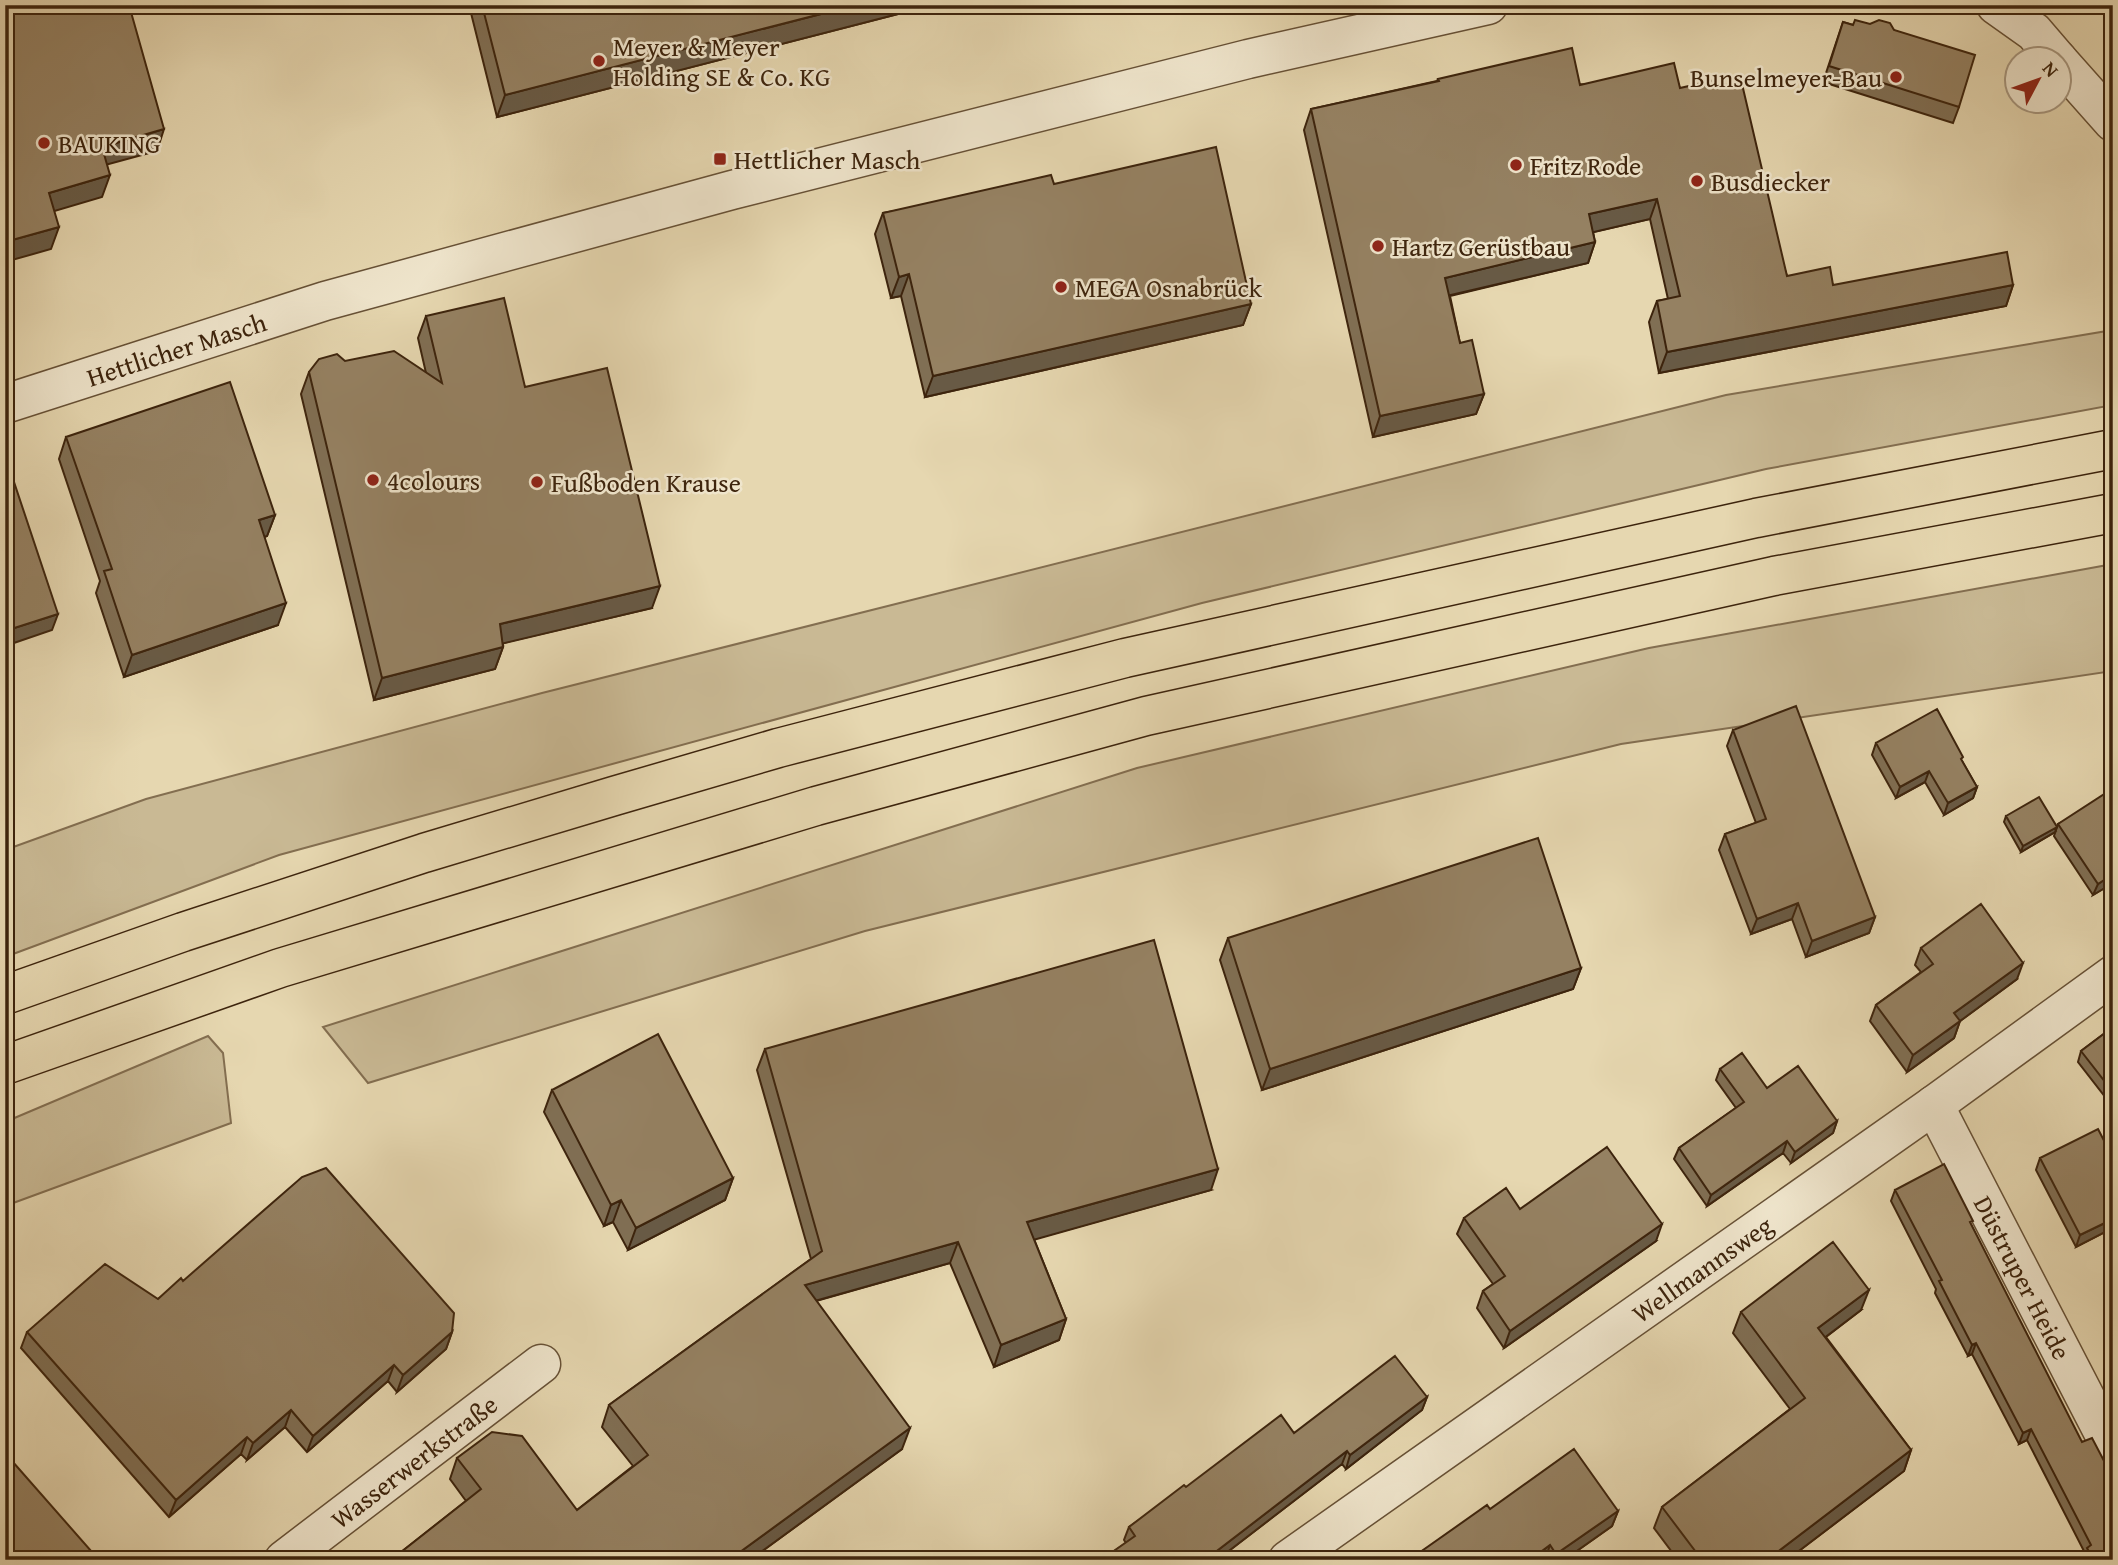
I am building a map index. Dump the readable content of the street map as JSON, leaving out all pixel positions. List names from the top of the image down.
{
  "streets": {
    "street": [
      "Hettlicher Masch",
      "Wellmannsweg",
      "Düstruper Heide",
      "Wasserwerkstraße"
    ]
  },
  "crossings": [
    ["Wellmannsweg", "Düstruper Heide"]
  ],
  "places": {
    "other": [
      "Meyer & Meyer Holding SE & Co. KG",
      "Bunselmeyer-Bau",
      "BAUKING",
      "Fritz Rode",
      "Busdiecker",
      "Hartz Gerüstbau",
      "MEGA Osnabrück",
      "4colours",
      "Fußboden Krause"
    ],
    "transit": ["Hettlicher Masch"]
  },
  "north": "top right"
}
